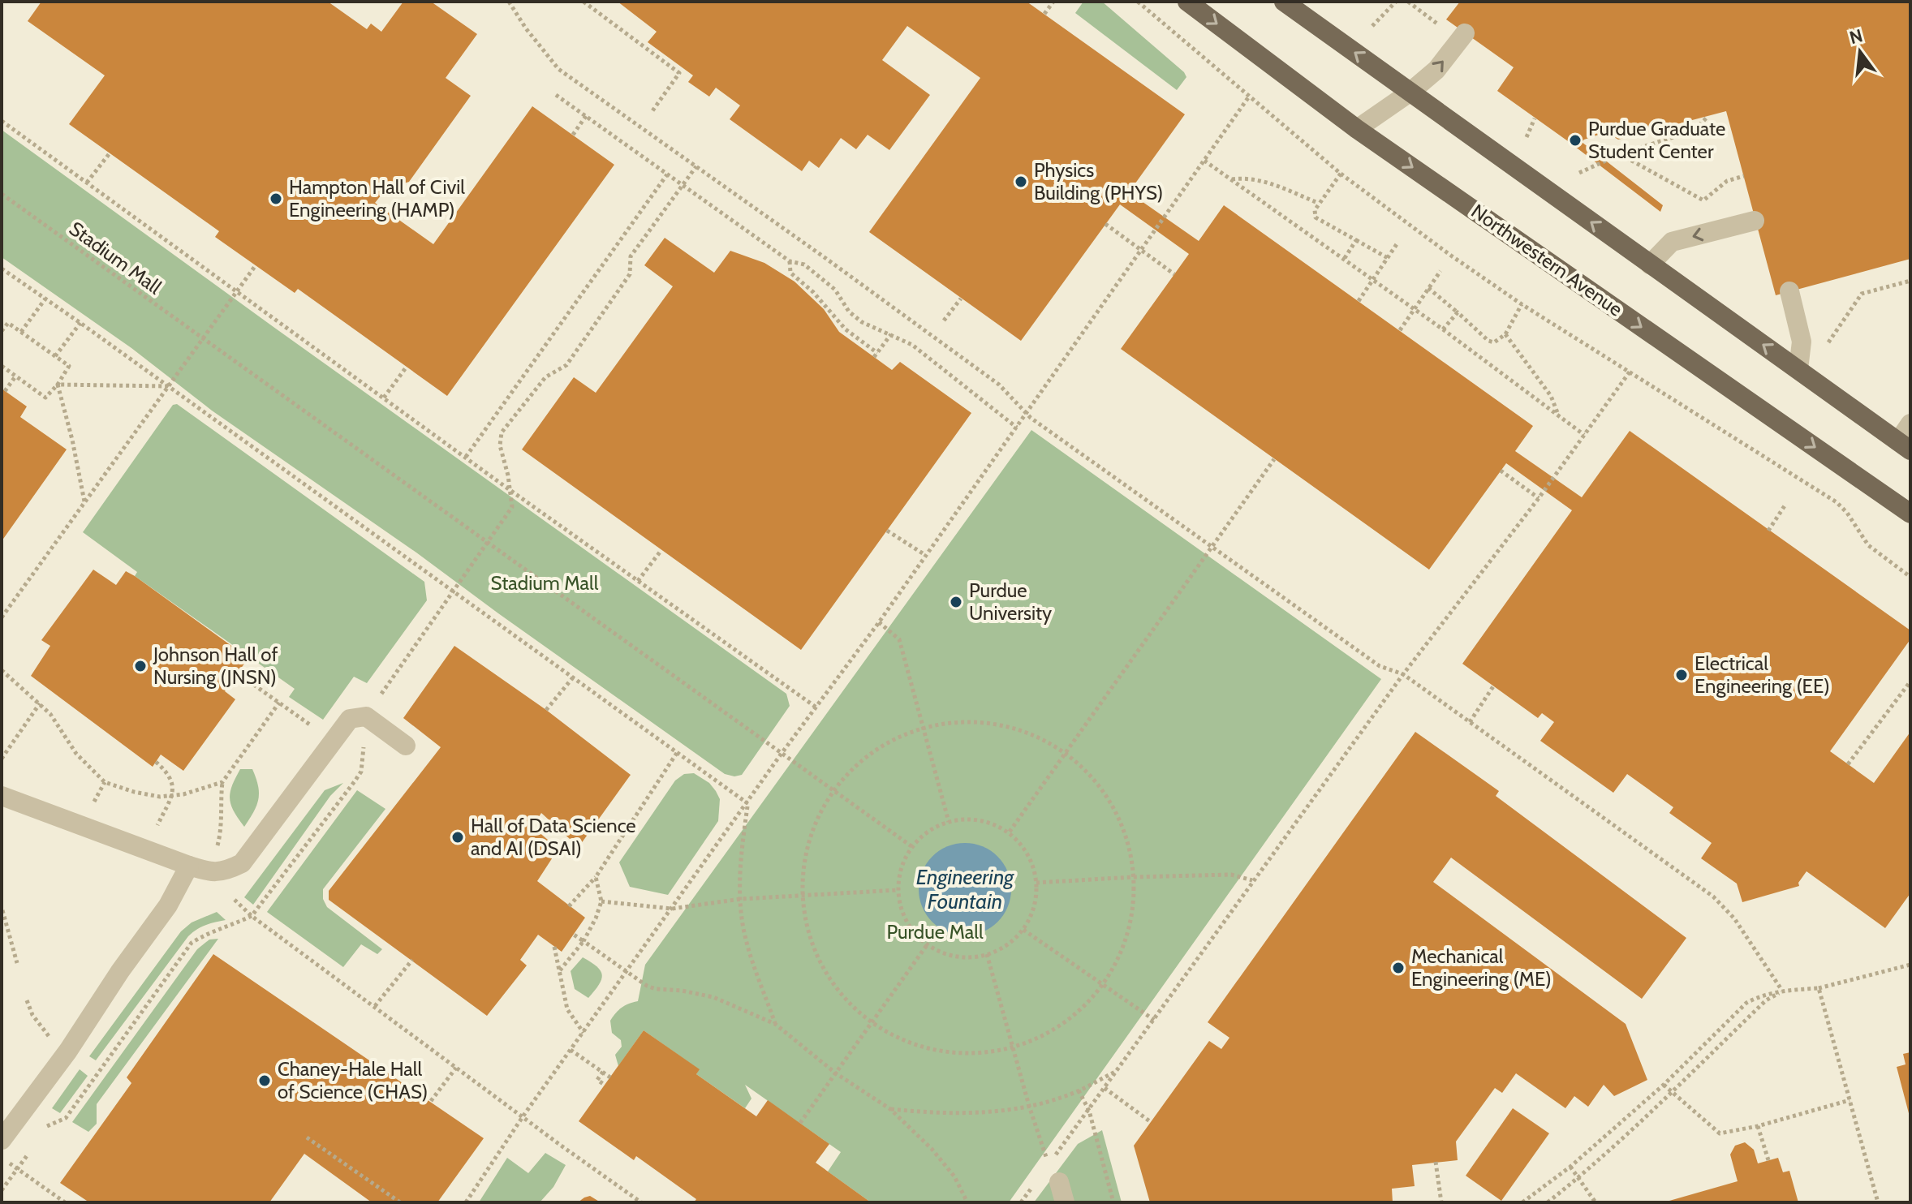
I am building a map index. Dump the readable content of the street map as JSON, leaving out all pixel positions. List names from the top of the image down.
{
  "streets": {
    "main road": ["Northwestern Avenue"],
    "path": ["Stadium Mall"]
  },
  "water": ["Engineering Fountain"],
  "parks": ["Stadium Mall", "Purdue Mall"],
  "places": [
    "Purdue Graduate Student Center",
    "Physics Building (PHYS)",
    "Hampton Hall of Civil Engineering (HAMP)",
    "Purdue University",
    "Johnson Hall of Nursing (JNSN)",
    "Electrical Engineering (EE)",
    "Hall of Data Science and AI (DSAI)",
    "Mechanical Engineering (ME)",
    "Chaney-Hale Hall of Science (CHAS)"
  ],
  "north": "top"
}
